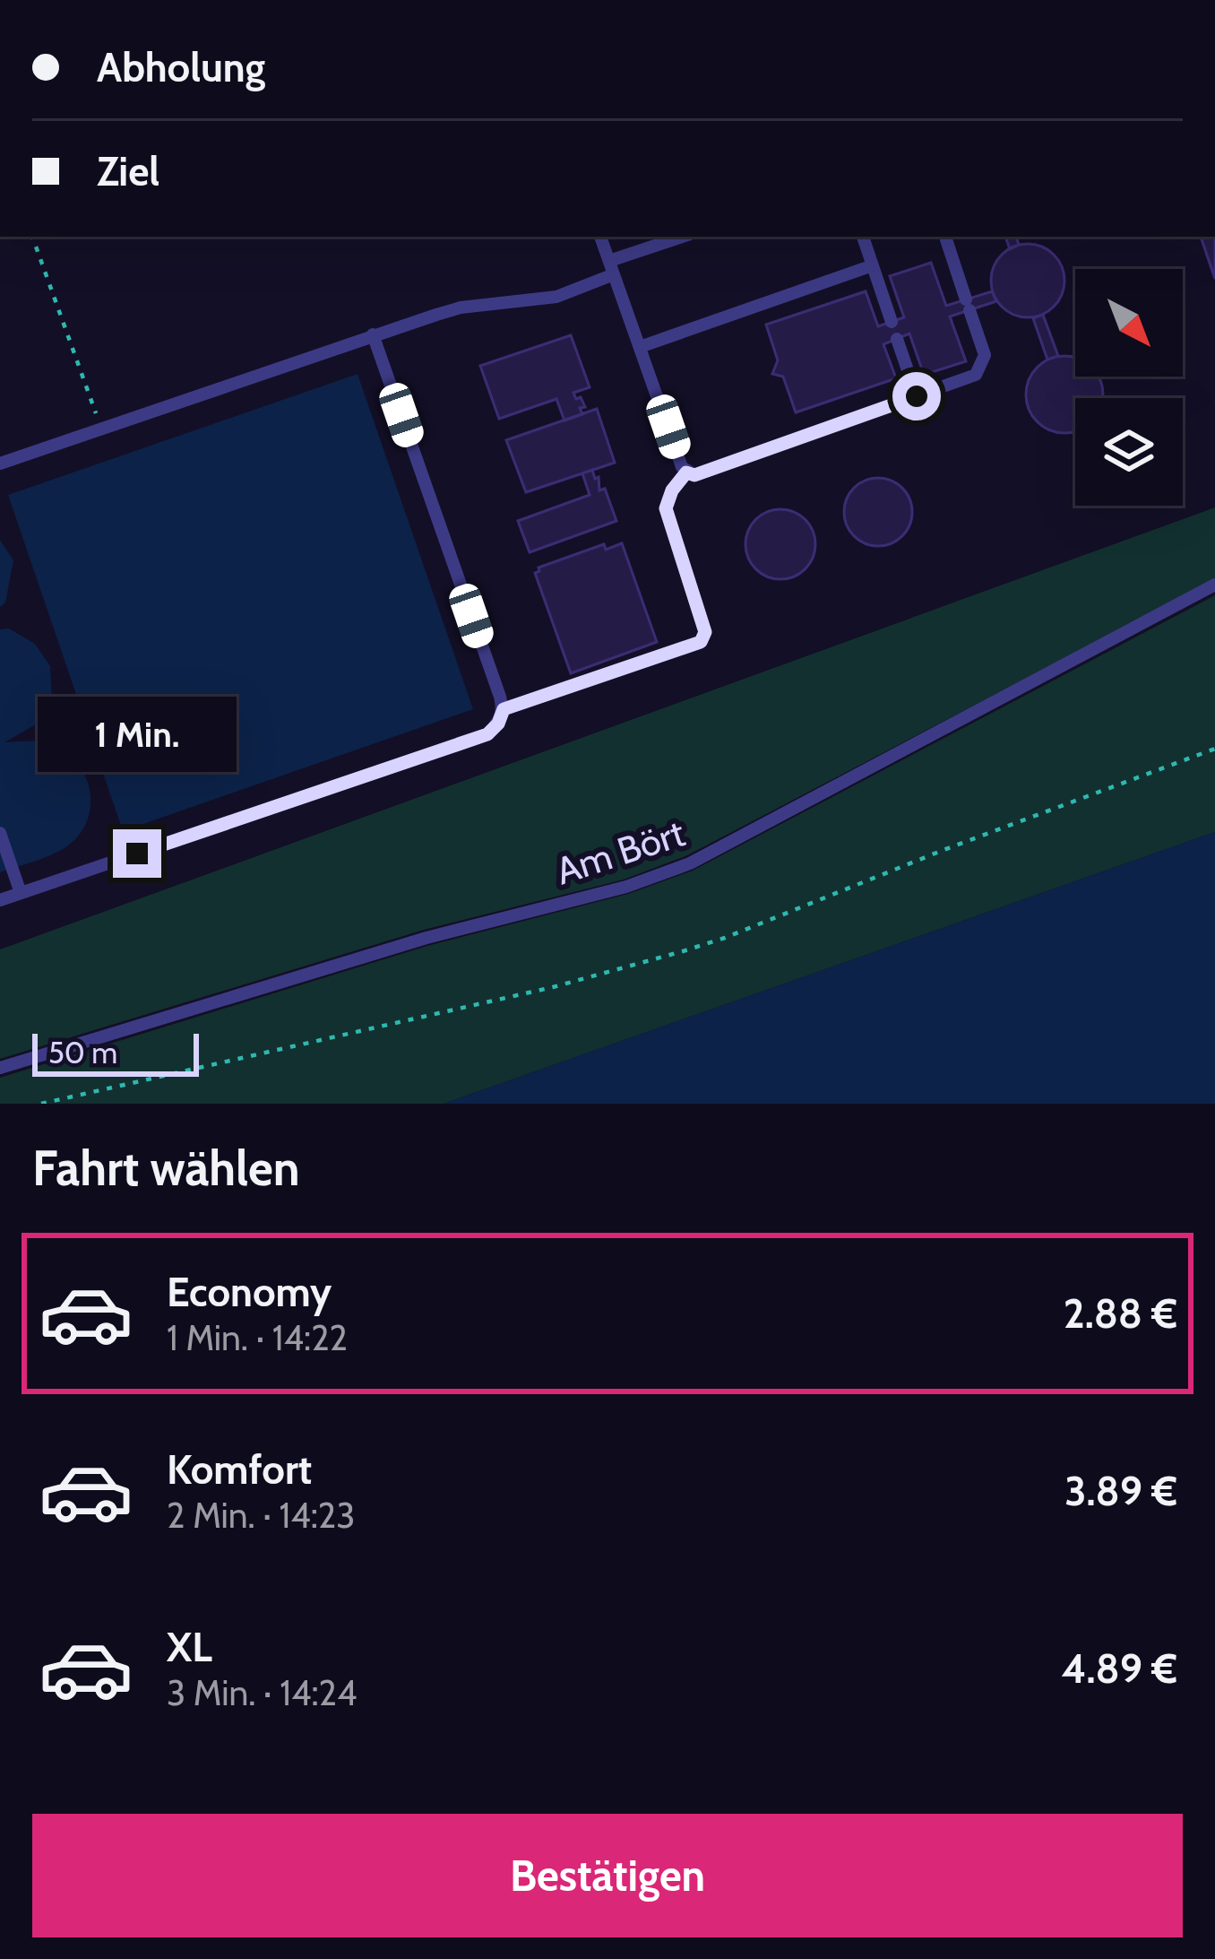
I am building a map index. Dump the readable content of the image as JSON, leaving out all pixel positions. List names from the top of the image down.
{
  "streets": {
    "lane": ["Am Bört"]
  },
  "scale_bar": "50 m",
  "north": "bottom right",
  "page": {
    "banner": ["Abholung", "Ziel"],
    "bubble": "1 Min.",
    "scale": "50 m",
    "heading": "Fahrt wählen",
    "list": [
      {
        "name": "Economy",
        "note": "1 Min. · 14:22",
        "value": "2.88 €"
      },
      {
        "name": "Komfort",
        "note": "2 Min. · 14:23",
        "value": "3.89 €"
      },
      {
        "name": "XL",
        "note": "3 Min. · 14:24",
        "value": "4.89 €"
      }
    ],
    "buttons": "Bestätigen"
  }
}
